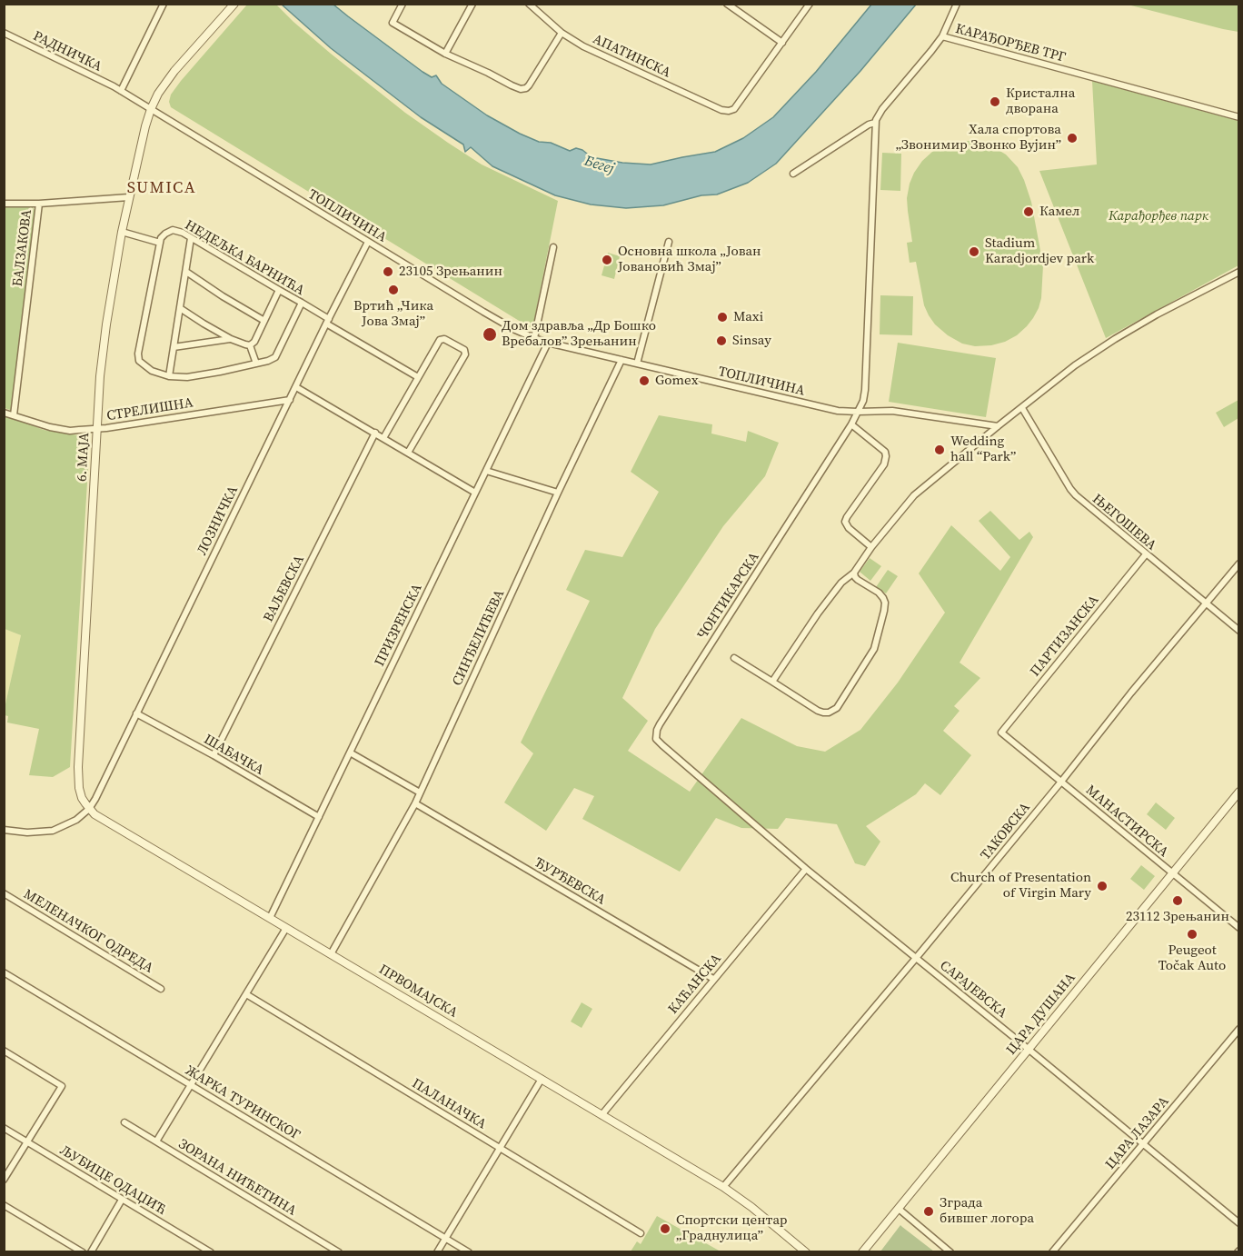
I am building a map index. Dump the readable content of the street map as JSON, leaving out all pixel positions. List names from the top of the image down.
{
  "streets": {
    "street": [
      "КАРАЂОРЂЕВ ТРГ",
      "РАДНИЧКА",
      "АПАТИНСКА",
      "ТОПЛИЧИНА",
      "БАЛЗАКОВА",
      "НЕДЕЉКА БАРНИЋА",
      "СТРЕЛИШНА",
      "6. МАЈА",
      "ЛОЗНИЧКА",
      "ЊЕГОШЕВА",
      "ВАЉЕВСКА",
      "ЧОНТИКАРСКА",
      "ПРИЗРЕНСКА",
      "ПАРТИЗАНСКА",
      "СИНЂЕЛИЋЕВА",
      "ШАБАЧКА",
      "МАНАСТИРСКА",
      "ТАКОВСКА",
      "ЂУРЂЕВСКА",
      "МЕЛЕНАЧКОГ ОДРЕДА",
      "КАЋАНСКА",
      "САРАЈЕВСКА",
      "ПРВОМАЈСКА",
      "ЦАРА ДУШАНА",
      "ЖАРКА ТУРИНСКОГ",
      "ПАЛАНАЧКА",
      "ЦАРА ЛАЗАРА",
      "ЗОРАНА НИЋЕТИНА",
      "ЉУБИЦЕ ОДАЏИЋ"
    ]
  },
  "crossings": [
    ["РАДНИЧКА", "ТОПЛИЧИНА"],
    ["РАДНИЧКА", "6. МАЈА"],
    ["ТОПЛИЧИНА", "6. МАЈА"],
    ["ТОПЛИЧИНА", "ЛОЗНИЧКА"],
    ["ТОПЛИЧИНА", "ПРИЗРЕНСКА"],
    ["ТОПЛИЧИНА", "СИНЂЕЛИЋЕВА"],
    ["БАЛЗАКОВА", "СТРЕЛИШНА"],
    ["НЕДЕЉКА БАРНИЋА", "ЛОЗНИЧКА"],
    ["СТРЕЛИШНА", "6. МАЈА"],
    ["СТРЕЛИШНА", "ЛОЗНИЧКА"],
    ["6. МАЈА", "ЛОЗНИЧКА"],
    ["6. МАЈА", "ПРВОМАЈСКА"],
    ["ЛОЗНИЧКА", "ШАБАЧКА"],
    ["ЛОЗНИЧКА", "ПРВОМАЈСКА"],
    ["ЊЕГОШЕВА", "ПАРТИЗАНСКА"],
    ["ЊЕГОШЕВА", "ТАКОВСКА"],
    ["ВАЉЕВСКА", "ШАБАЧКА"],
    ["ЧОНТИКАРСКА", "САРАЈЕВСКА"],
    ["ПРИЗРЕНСКА", "ШАБАЧКА"],
    ["ПРИЗРЕНСКА", "ПРВОМАЈСКА"],
    ["ПАРТИЗАНСКА", "МАНАСТИРСКА"],
    ["СИНЂЕЛИЋЕВА", "ЂУРЂЕВСКА"],
    ["СИНЂЕЛИЋЕВА", "ПРВОМАЈСКА"],
    ["МАНАСТИРСКА", "ТАКОВСКА"],
    ["МАНАСТИРСКА", "ЦАРА ДУШАНА"],
    ["ТАКОВСКА", "САРАЈЕВСКА"],
    ["ТАКОВСКА", "ПРВОМАЈСКА"],
    ["ЂУРЂЕВСКА", "КАЋАНСКА"],
    ["КАЋАНСКА", "САРАЈЕВСКА"],
    ["КАЋАНСКА", "ПРВОМАЈСКА"],
    ["САРАЈЕВСКА", "ЦАРА ДУШАНА"],
    ["САРАЈЕВСКА", "ЦАРА ЛАЗАРА"]
  ],
  "districts": ["SUMICA"],
  "water": ["Бегеј"],
  "parks": ["Карађорђев парк"],
  "places": [
    "Кристална дворана",
    "Хала спортова „Звонимир Звонко Вујин”",
    "Камел",
    "Stadium Karadjordjev park",
    "Основна школа „Јован Јовановић Змај”",
    "23105 Зрењанин",
    "Вртић „Чика Јова Змај”",
    "Maxi",
    "Дом здравља „Др Бошко Вребалов” Зрењанин",
    "Sinsay",
    "Gomex",
    "Wedding hall “Park”",
    "Church of Presentation of Virgin Mary",
    "23112 Зрењанин",
    "Peugeot Točak Auto",
    "Зграда бившег логора",
    "Спортски центар „Граднулица”"
  ]
}
